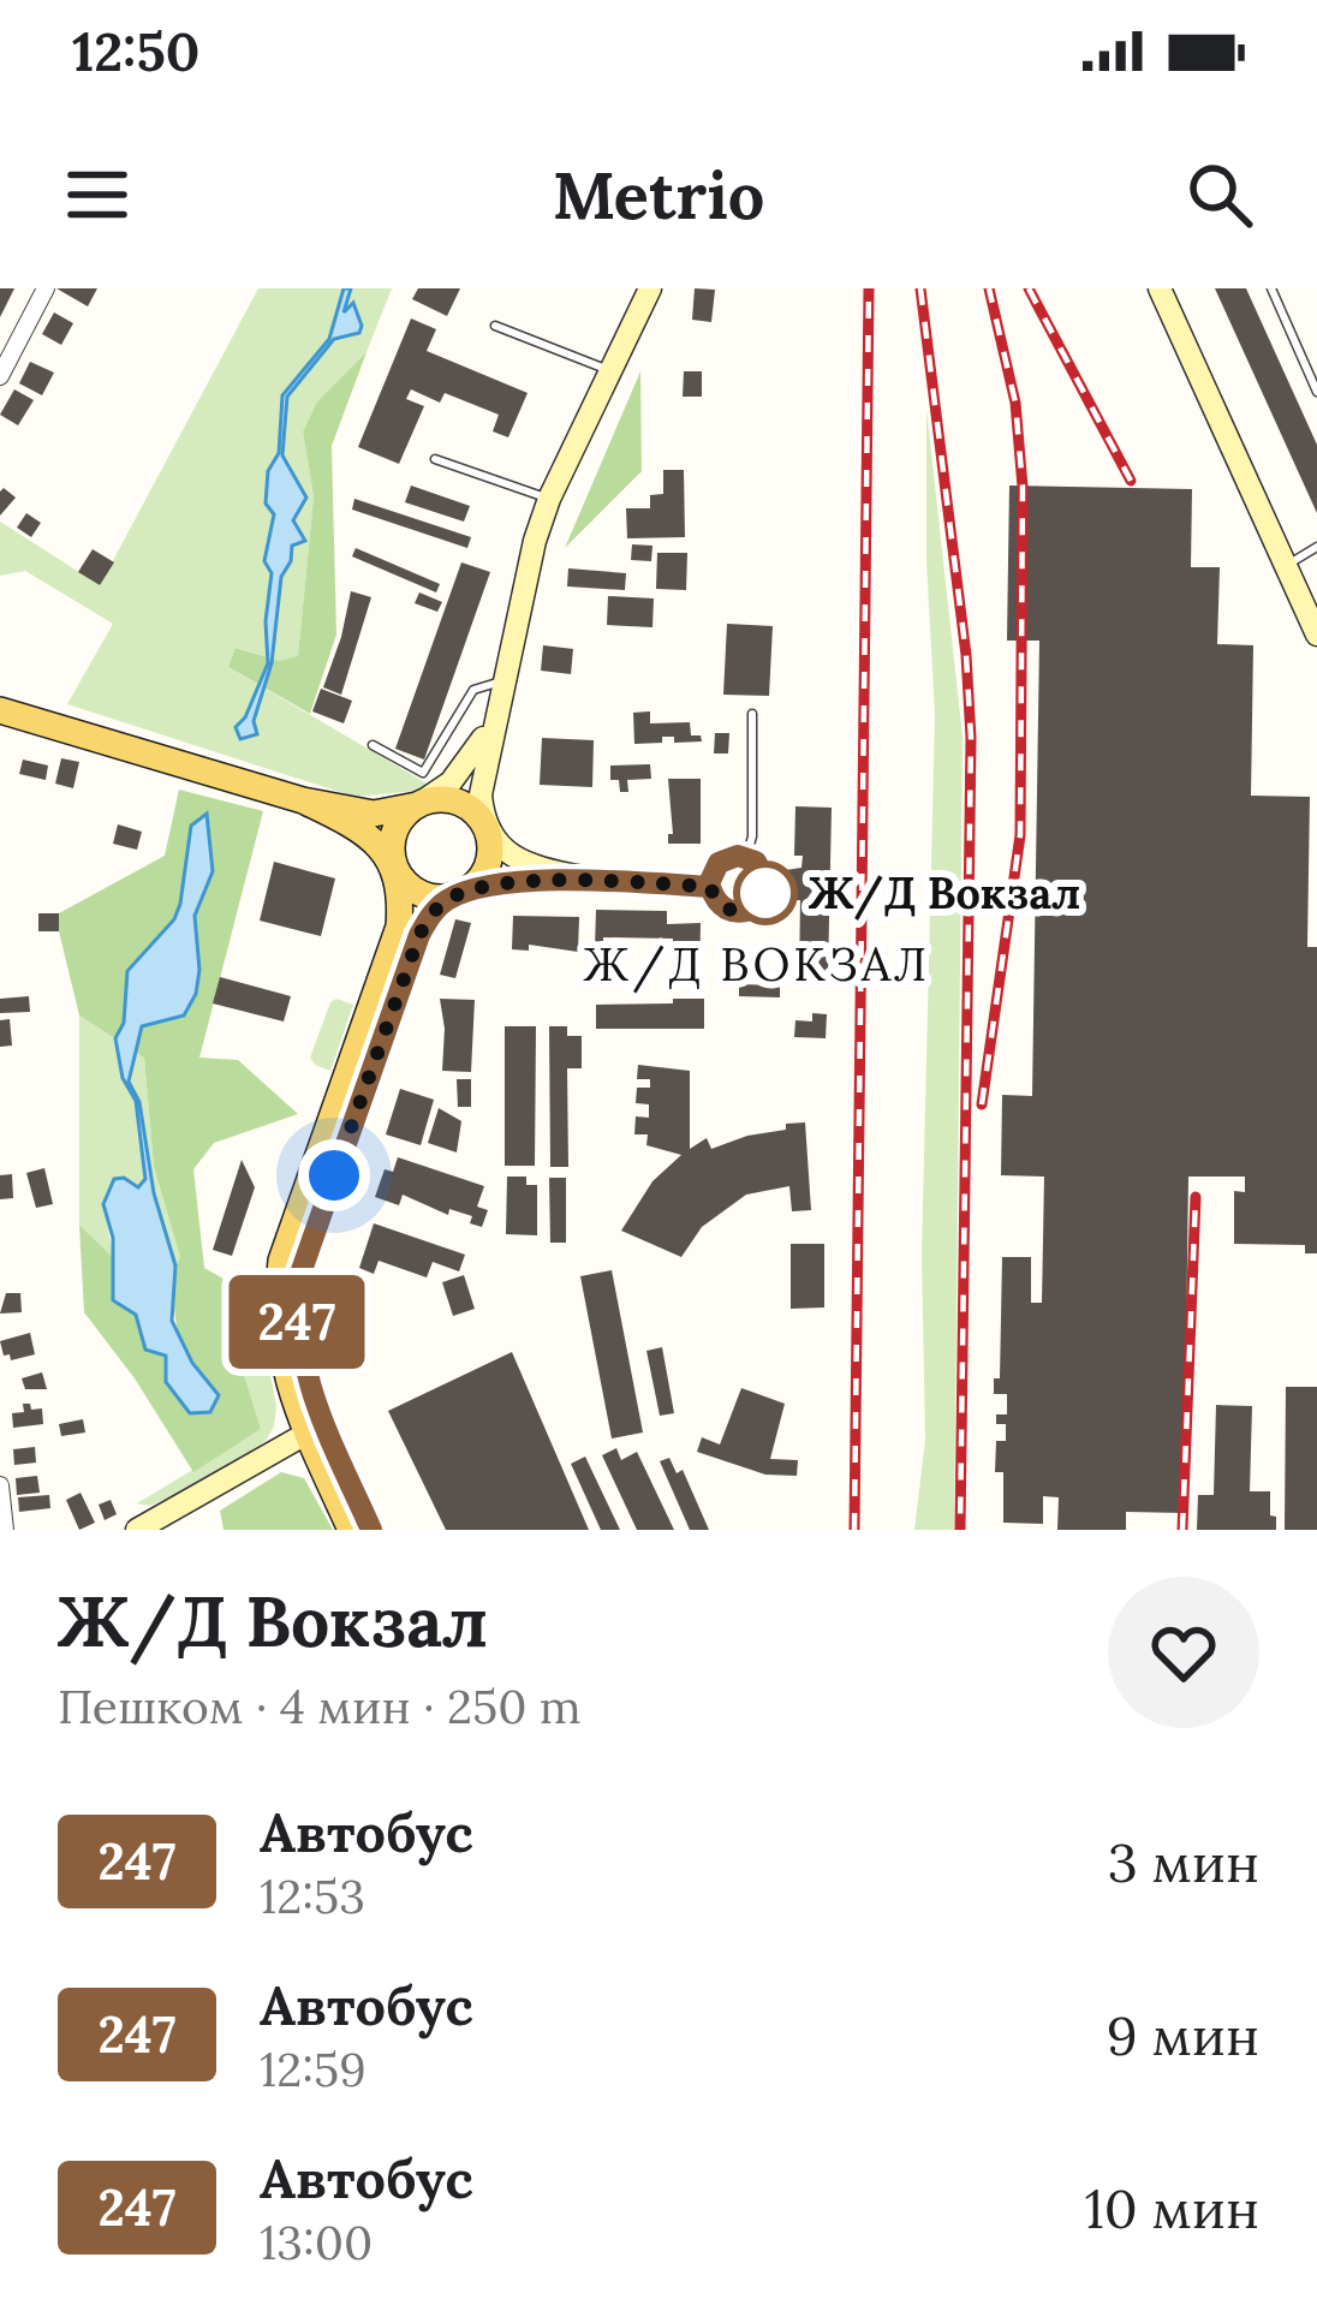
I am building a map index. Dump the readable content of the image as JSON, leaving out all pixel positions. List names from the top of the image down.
{
  "districts": ["Ж/Д ВОКЗАЛ"],
  "places": ["Ж/Д Вокзал"],
  "lines": ["bus line 247"],
  "page": {
    "status": "12:50",
    "header": "Metrio",
    "on_map": "247",
    "heading": ["Ж/Д Вокзал", "Пешком · 4 мин · 250 m"],
    "list": [
      {
        "mark": "247",
        "name": "Автобус",
        "note": "12:53",
        "value": "3 мин"
      },
      {
        "mark": "247",
        "name": "Автобус",
        "note": "12:59",
        "value": "9 мин"
      },
      {
        "mark": "247",
        "name": "Автобус",
        "note": "13:00",
        "value": "10 мин"
      }
    ]
  }
}
